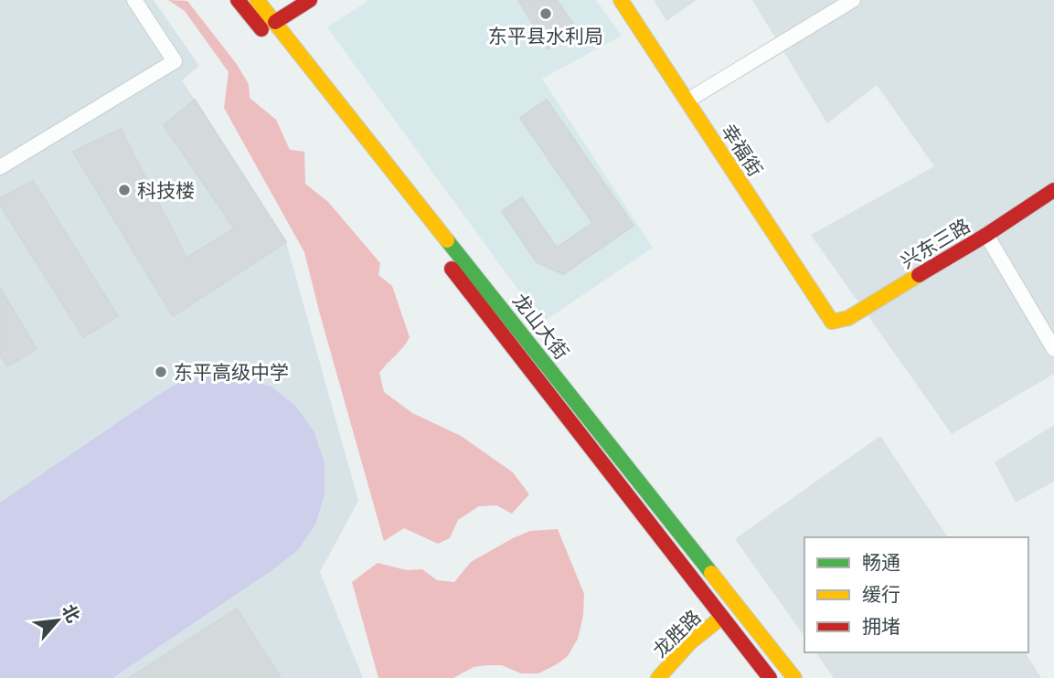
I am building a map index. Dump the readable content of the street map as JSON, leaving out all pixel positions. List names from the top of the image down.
{
  "streets": {
    "main road": [
      "幸福街",
      "兴东三路",
      "龙山大街",
      "龙胜路"
    ]
  },
  "crossings": [
    ["幸福街", "兴东三路"],
    ["龙山大街", "龙胜路"]
  ],
  "places": ["东平县水利局", "科技楼", "东平高级中学"],
  "legend": ["畅通", "缓行", "拥堵"],
  "north": "top right"
}
